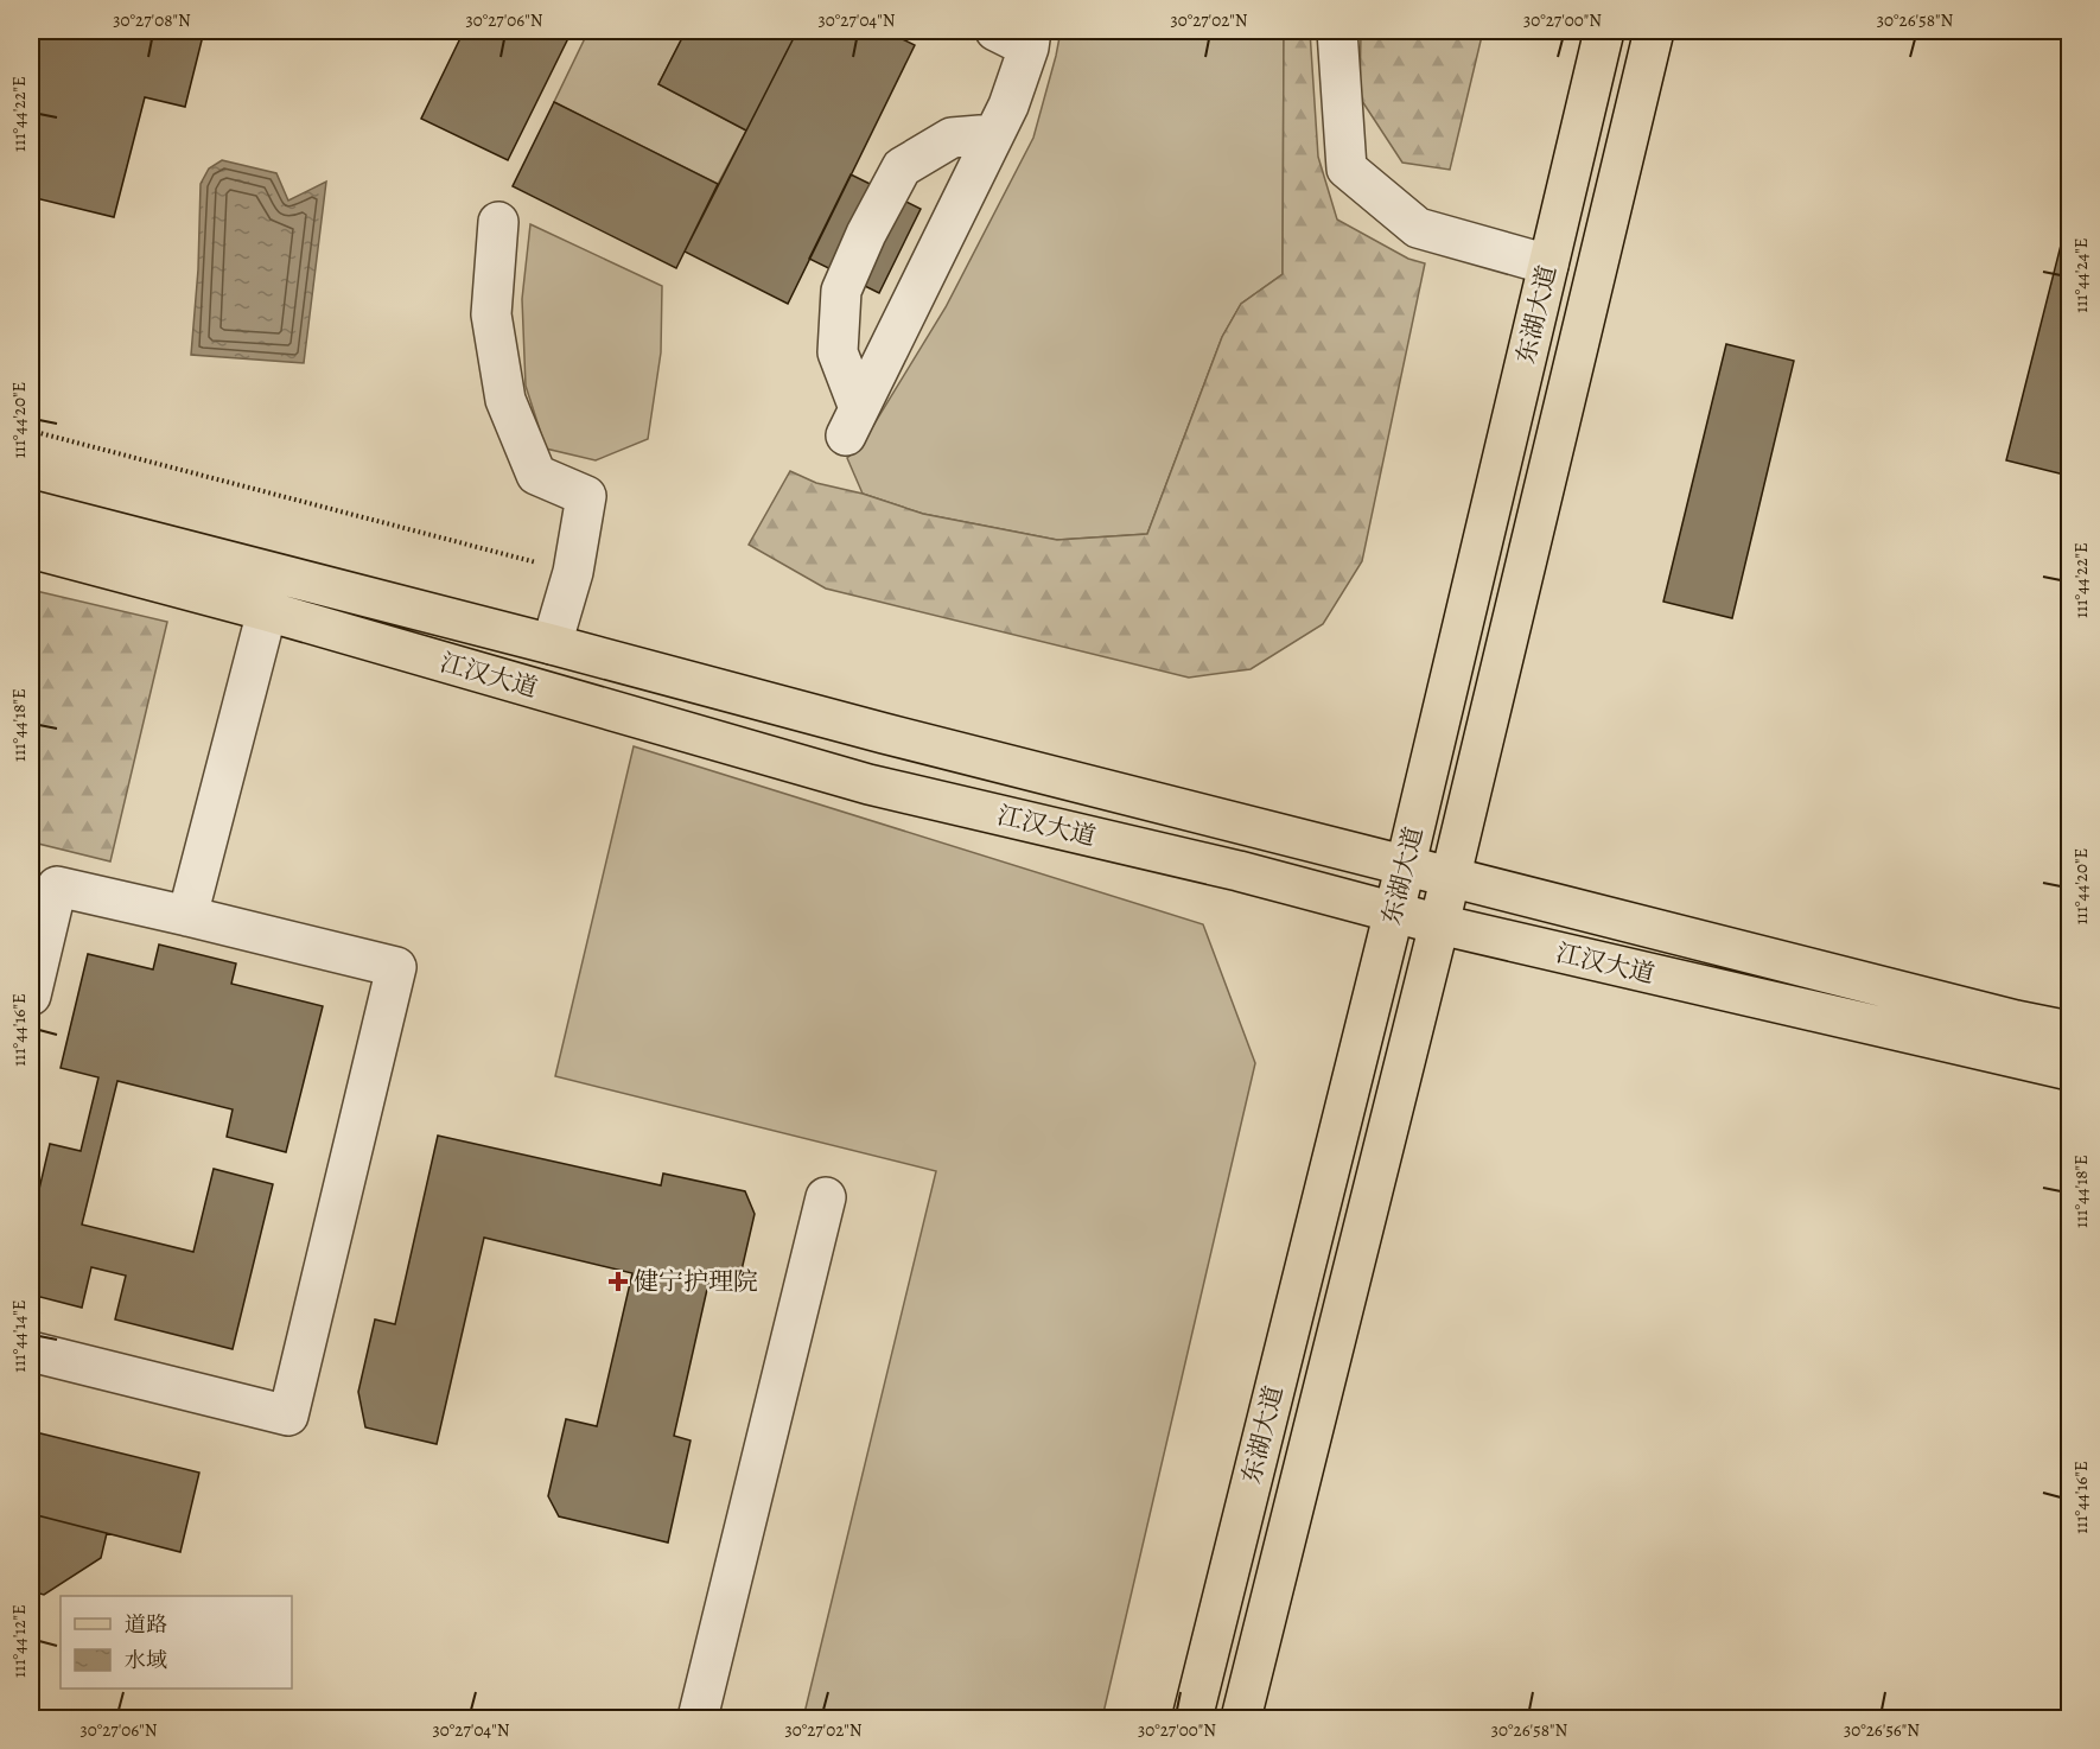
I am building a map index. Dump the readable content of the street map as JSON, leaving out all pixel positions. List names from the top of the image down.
{
  "streets": {
    "main road": ["东湖大道", "江汉大道"]
  },
  "crossings": [
    ["东湖大道", "江汉大道"]
  ],
  "places": {
    "health": ["健宁护理院"]
  },
  "legend": ["道路", "水域"],
  "coordinates": [
    "30°27'08\"N",
    "30°27'06\"N",
    "30°27'04\"N",
    "30°27'02\"N",
    "30°27'00\"N",
    "30°26'58\"N",
    "111°44'22\"E",
    "111°44'24\"E",
    "111°44'20\"E",
    "111°44'18\"E",
    "111°44'16\"E",
    "111°44'14\"E",
    "111°44'12\"E",
    "30°26'56\"N"
  ]
}
